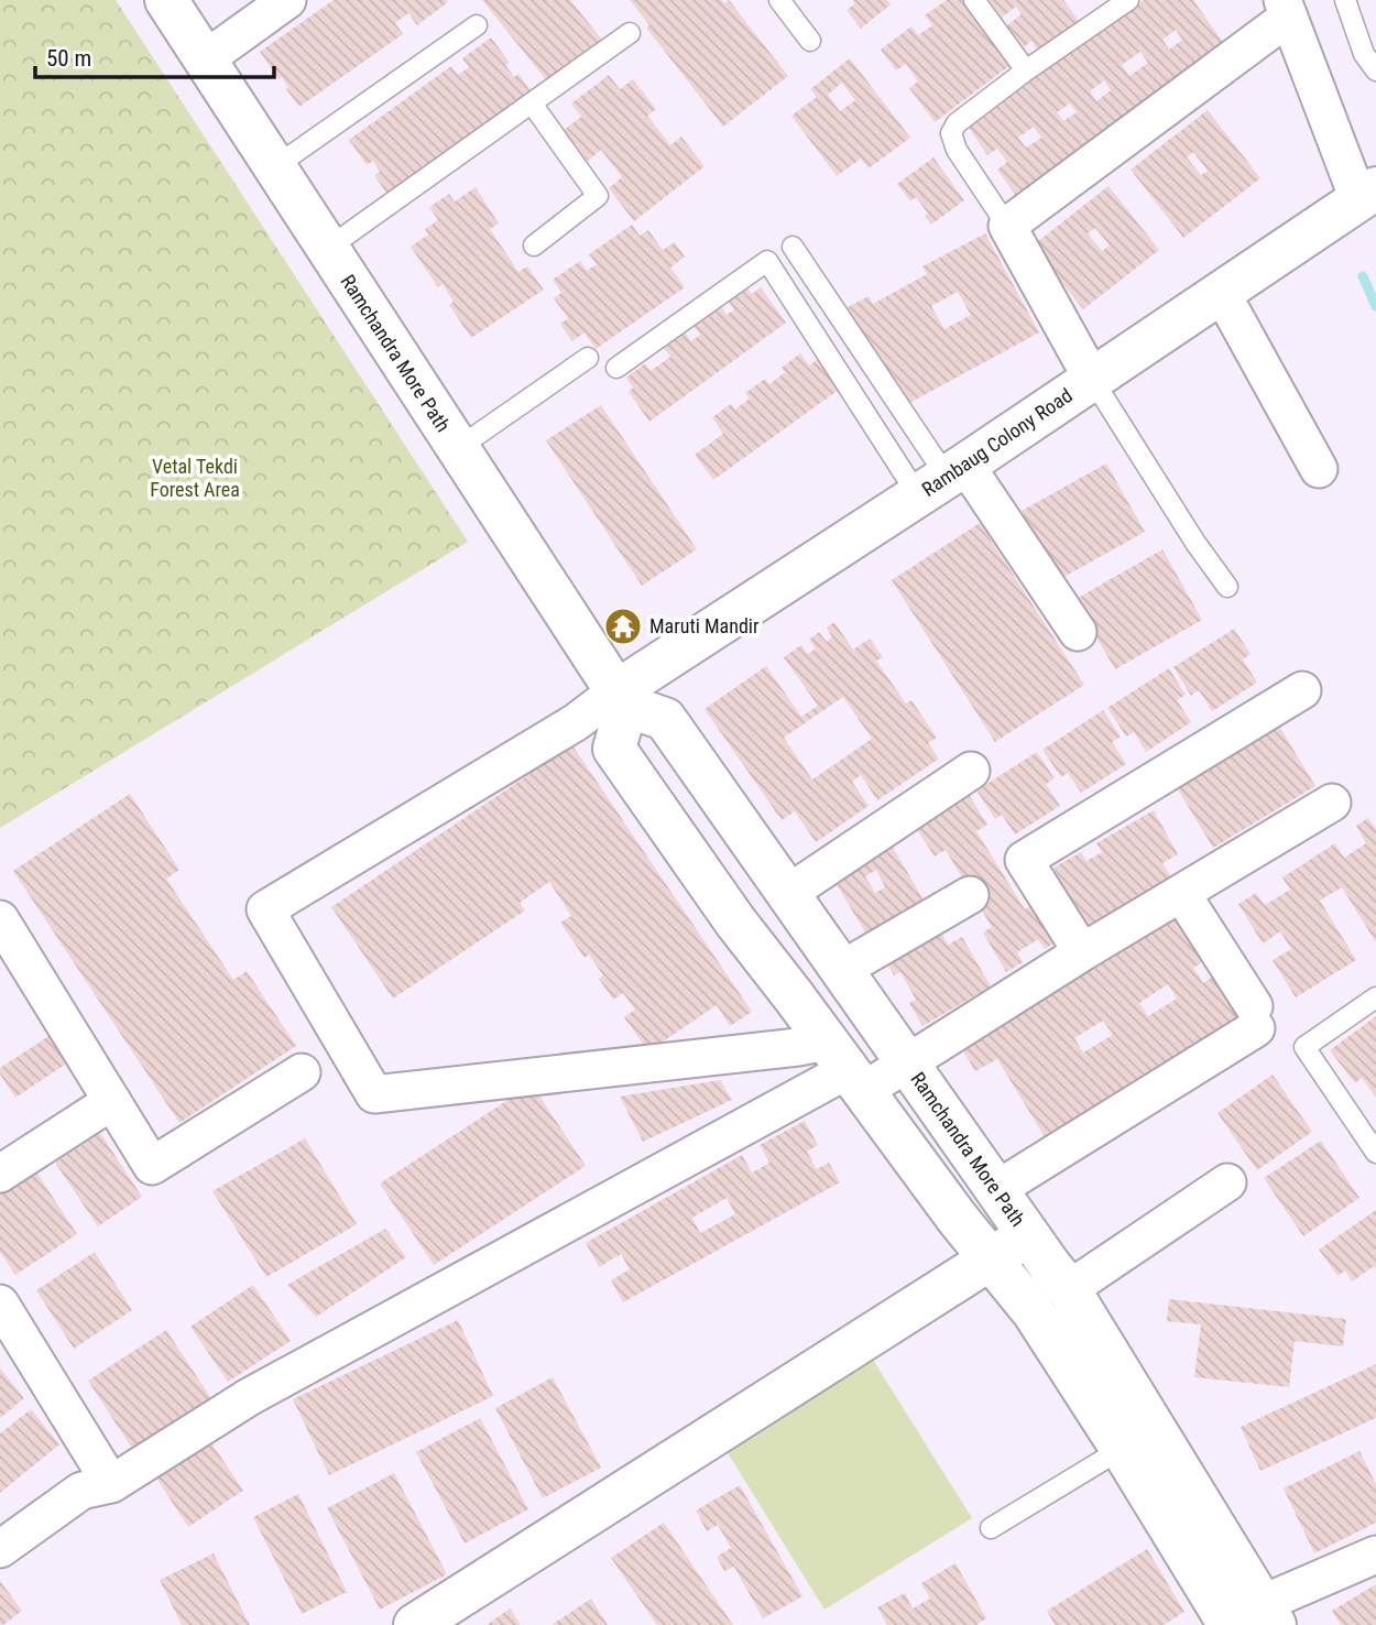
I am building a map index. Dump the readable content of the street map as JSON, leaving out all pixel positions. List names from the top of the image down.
{
  "streets": {
    "street": ["Ramchandra More Path", "Rambaug Colony Road"]
  },
  "crossings": [
    ["Ramchandra More Path", "Rambaug Colony Road"]
  ],
  "parks": ["Vetal Tekdi Forest Area"],
  "places": {
    "temple": ["Maruti Mandir"]
  },
  "scale_bar": "50 m"
}
